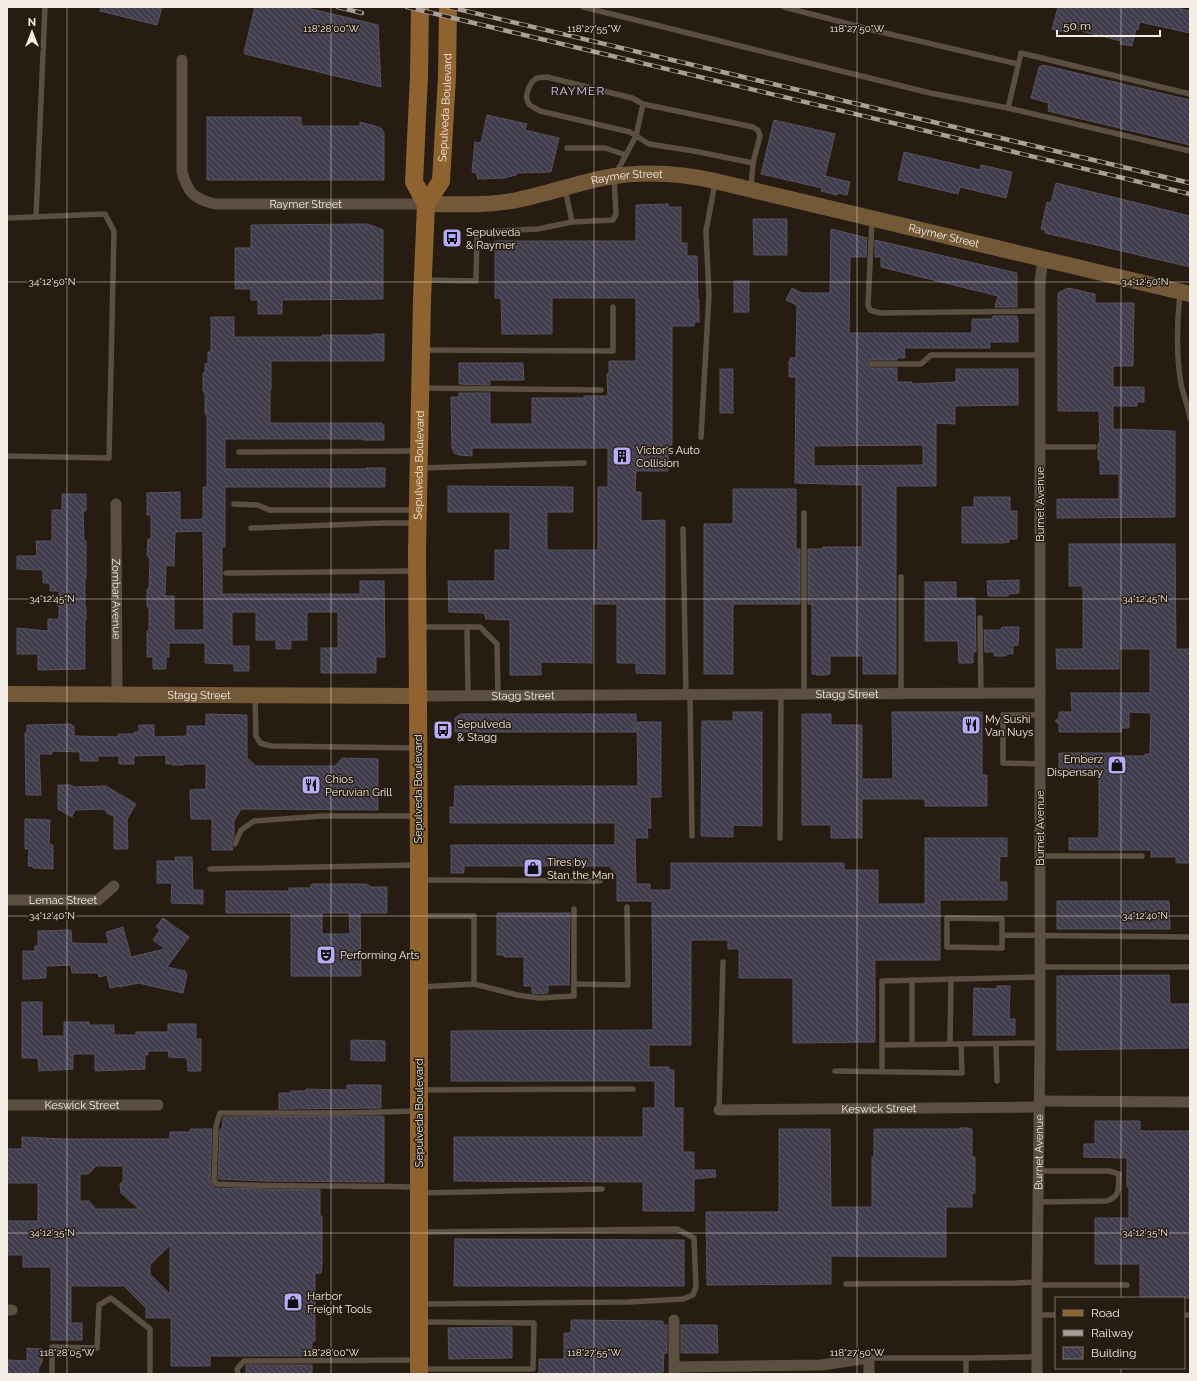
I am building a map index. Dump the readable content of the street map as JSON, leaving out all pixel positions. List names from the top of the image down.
{
  "streets": {
    "main road": ["Sepulveda Boulevard"],
    "street": [
      "Raymer Street",
      "Burnet Avenue",
      "Zombar Avenue",
      "Stagg Street",
      "Lemac Street",
      "Keswick Street"
    ]
  },
  "crossings": [
    ["Sepulveda Boulevard", "Raymer Street"],
    ["Sepulveda Boulevard", "Stagg Street"],
    ["Raymer Street", "Burnet Avenue"],
    ["Burnet Avenue", "Stagg Street"],
    ["Burnet Avenue", "Keswick Street"],
    ["Zombar Avenue", "Stagg Street"]
  ],
  "districts": ["RAYMER"],
  "places": {
    "bus stop": ["Sepulveda & Raymer", "Sepulveda & Stagg"],
    "building": ["Victor's Auto Collision"],
    "restaurant": ["My Sushi Van Nuys", "Chios Peruvian Grill"],
    "shop": ["Emberz Dispensary", "Tires by Stan the Man", "Harbor Freight Tools"],
    "theatre": ["Performing Arts"]
  },
  "legend": ["Road", "Railway", "Building"],
  "scale_bar": "50 m",
  "north": "top",
  "coordinates": [
    "118°28'00\"W",
    "118°27'55\"W",
    "118°27'50\"W",
    "34°12'50\"N",
    "34°12'45\"N",
    "34°12'40\"N",
    "34°12'35\"N",
    "118°28'05\"W"
  ]
}
